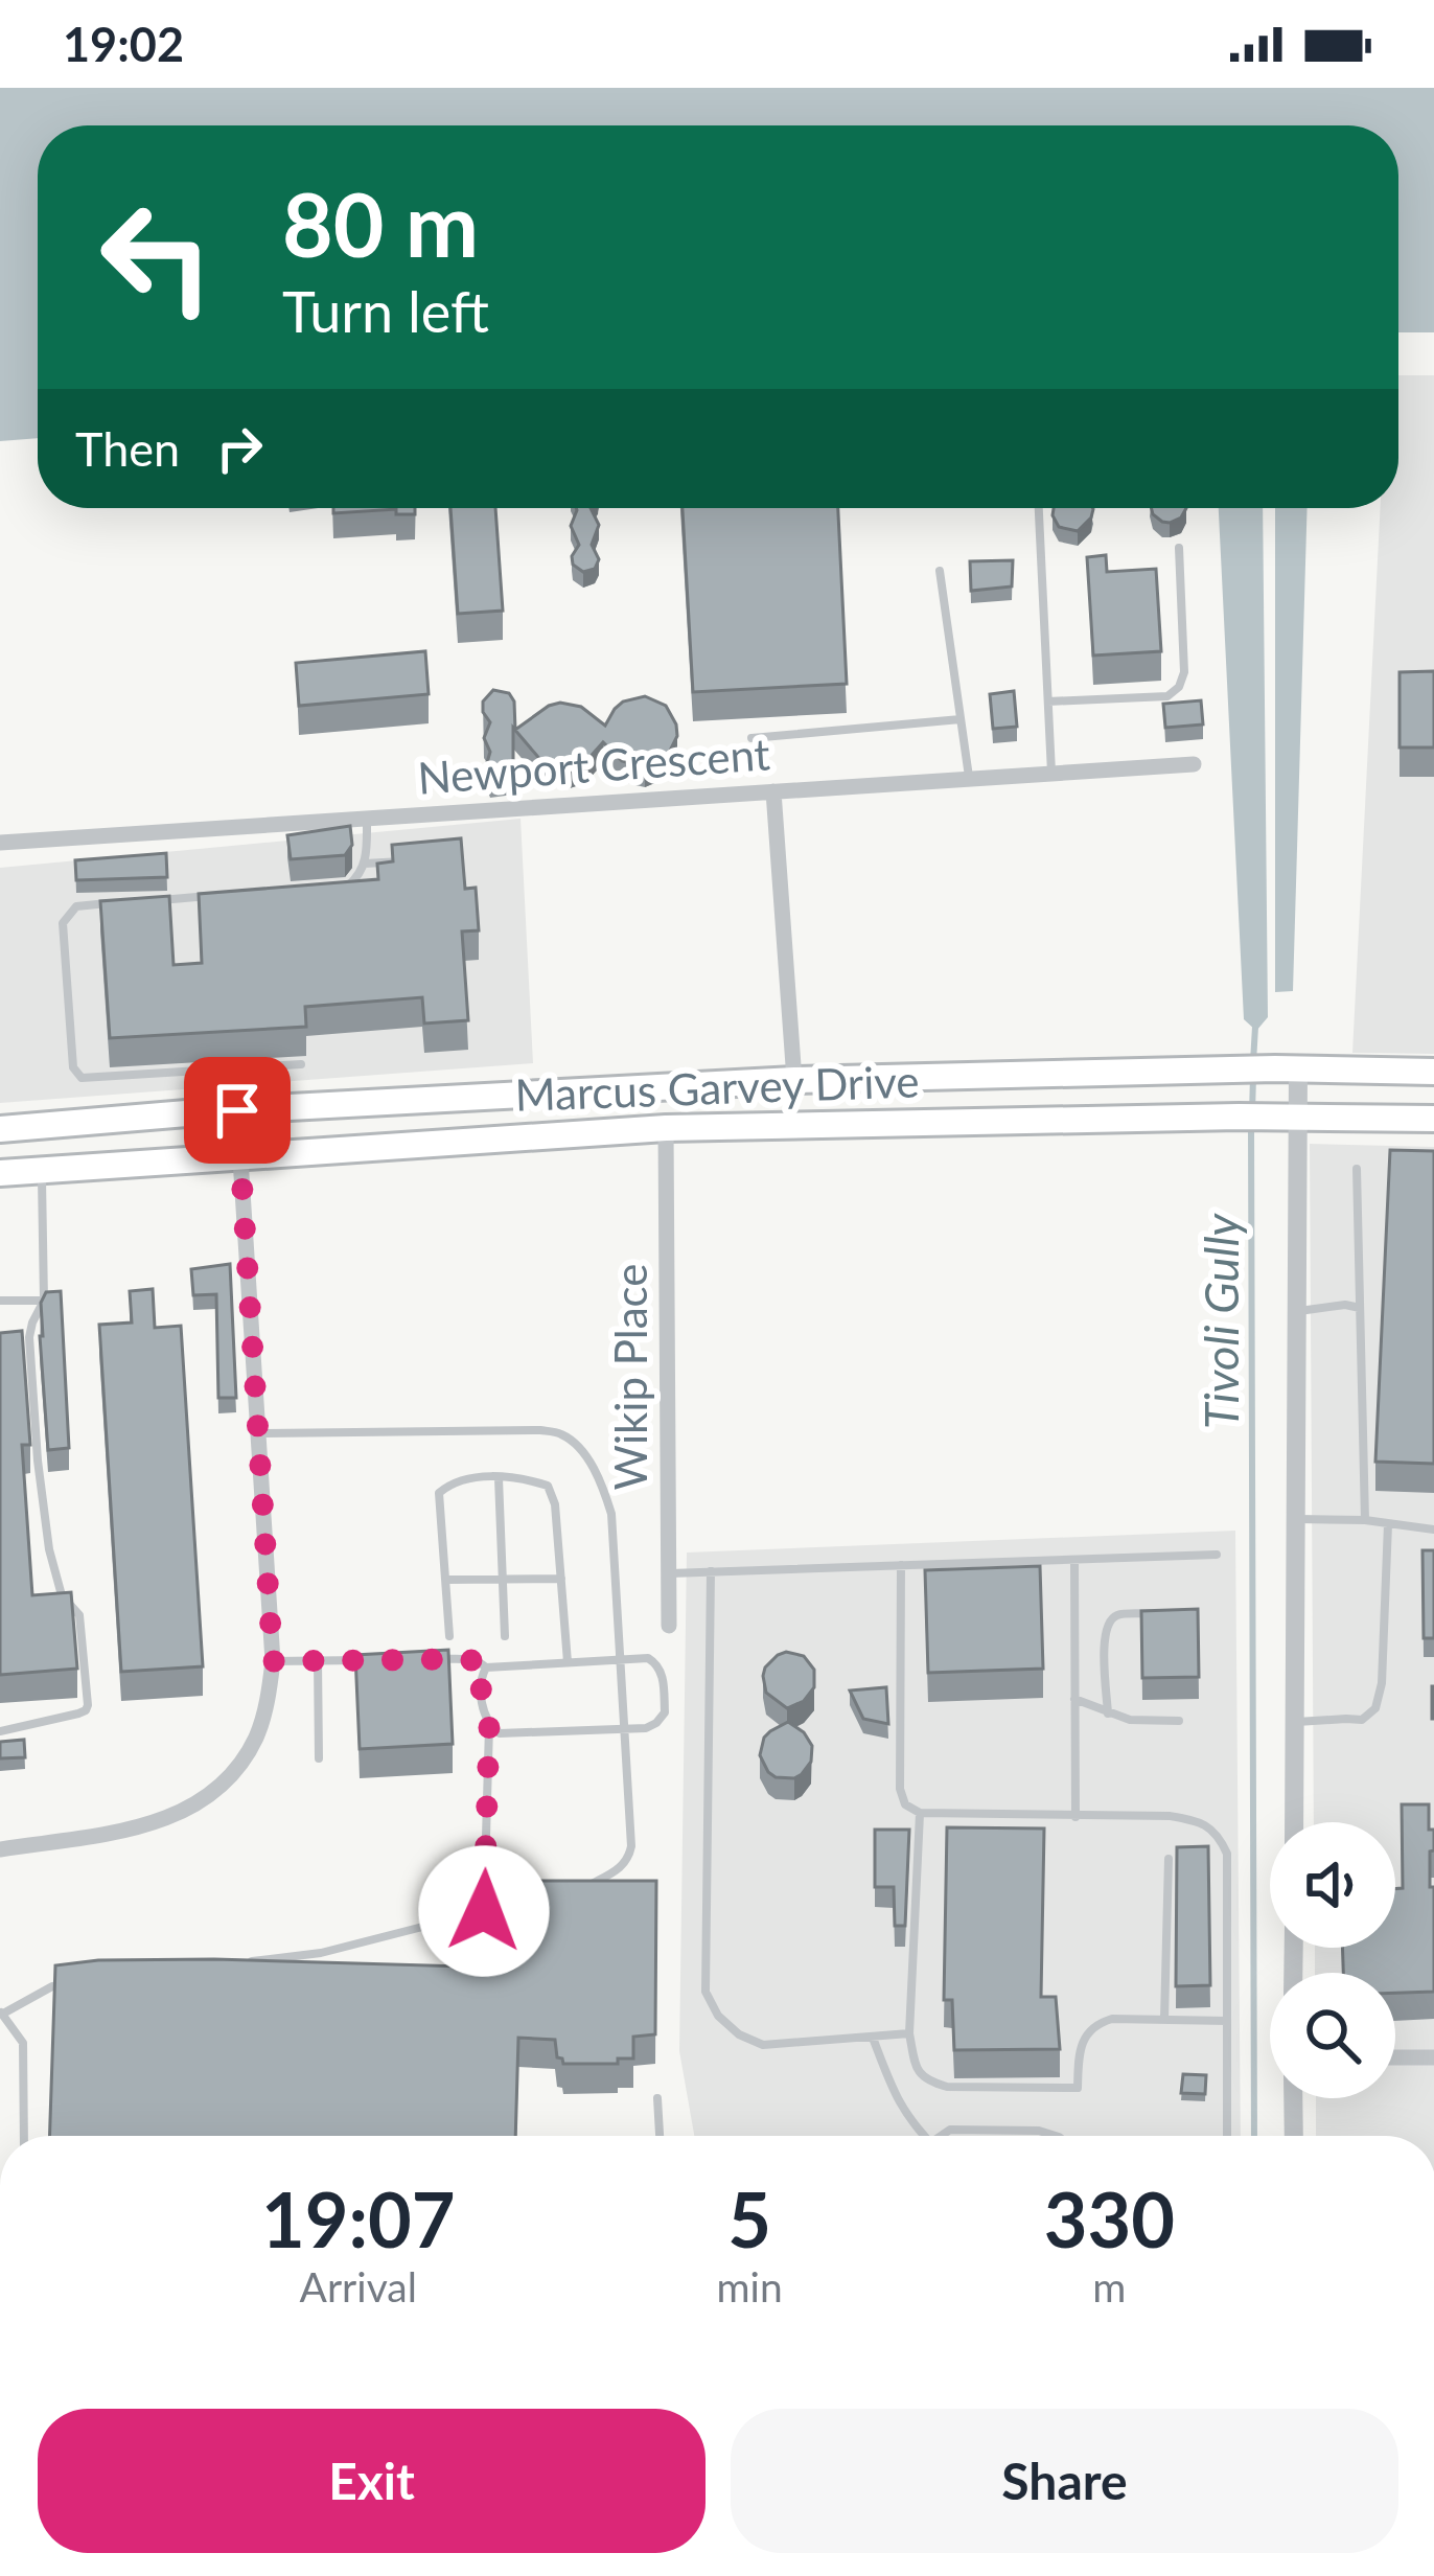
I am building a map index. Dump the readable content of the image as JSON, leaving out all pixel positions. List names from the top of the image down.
{
  "streets": {
    "highway": ["Marcus Garvey Drive"],
    "street": ["Newport Crescent", "Wikip Place"]
  },
  "crossings": [
    ["Marcus Garvey Drive", "Wikip Place"]
  ],
  "water": ["Tivoli Gully"],
  "page": {
    "status": "19:02",
    "turn": ["80 m", "Turn left"],
    "then": "Then",
    "eta": [
      "19:07",
      "Arrival",
      "5",
      "min",
      "330",
      "m"
    ],
    "buttons": ["Exit", "Share"]
  }
}
